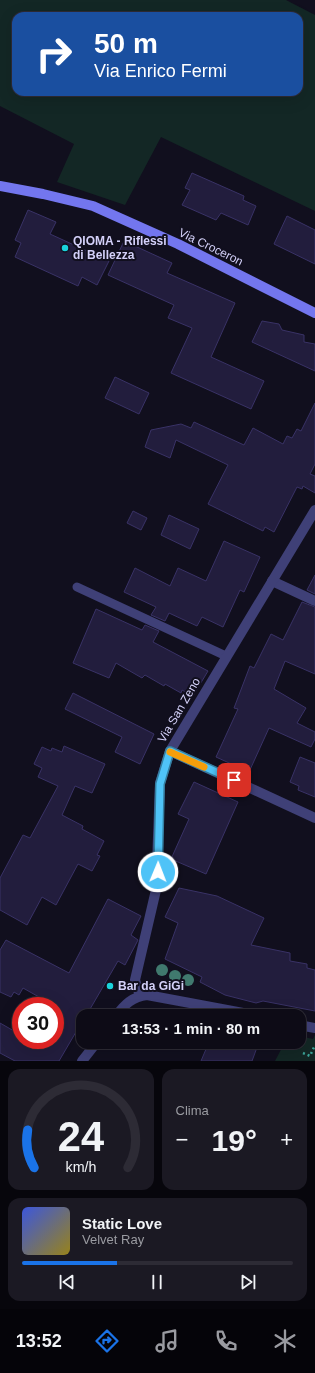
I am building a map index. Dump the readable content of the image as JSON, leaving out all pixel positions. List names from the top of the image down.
{
  "streets": {
    "street": ["Via Croceron", "Via San Zeno"]
  },
  "places": ["QIOMA - Riflessi di Bellezza", "Bar da GiGi"],
  "page": {
    "turn": ["50 m", "Via Enrico Fermi"],
    "limit": "30",
    "trip": "13:53 · 1 min · 80 m",
    "tile": "Clima",
    "heat": ["−", "19°", "+"],
    "song": ["Static Love", "Velvet Ray"],
    "tabs": "13:52",
    "gauge": ["24", "km/h"]
  }
}
